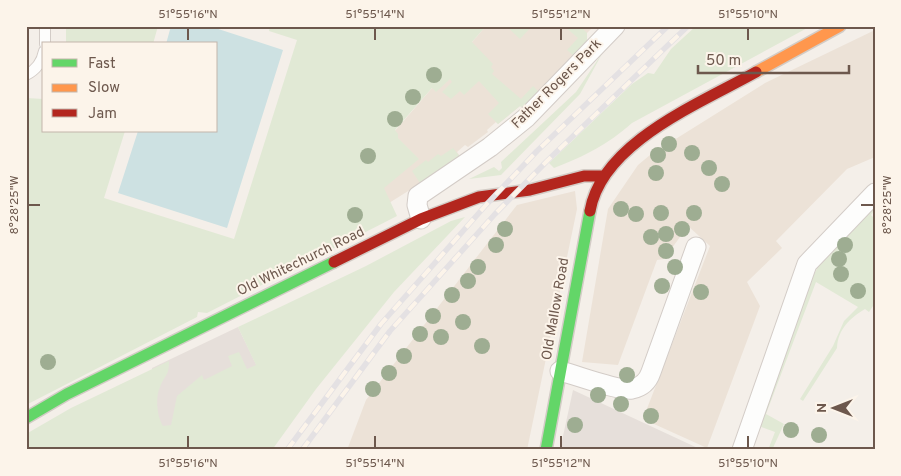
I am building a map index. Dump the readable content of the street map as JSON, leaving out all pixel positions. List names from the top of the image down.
{
  "streets": {
    "street": ["Father Rogers Park", "Old Whitechurch Road", "Old Mallow Road"]
  },
  "crossings": [
    ["Father Rogers Park", "Old Whitechurch Road"],
    ["Old Whitechurch Road", "Old Mallow Road"]
  ],
  "legend": ["Fast", "Slow", "Jam"],
  "scale_bar": "50 m",
  "north": "left",
  "coordinates": [
    "51°55'16\"N",
    "51°55'14\"N",
    "51°55'12\"N",
    "51°55'10\"N",
    "8°28'25\"W"
  ]
}
